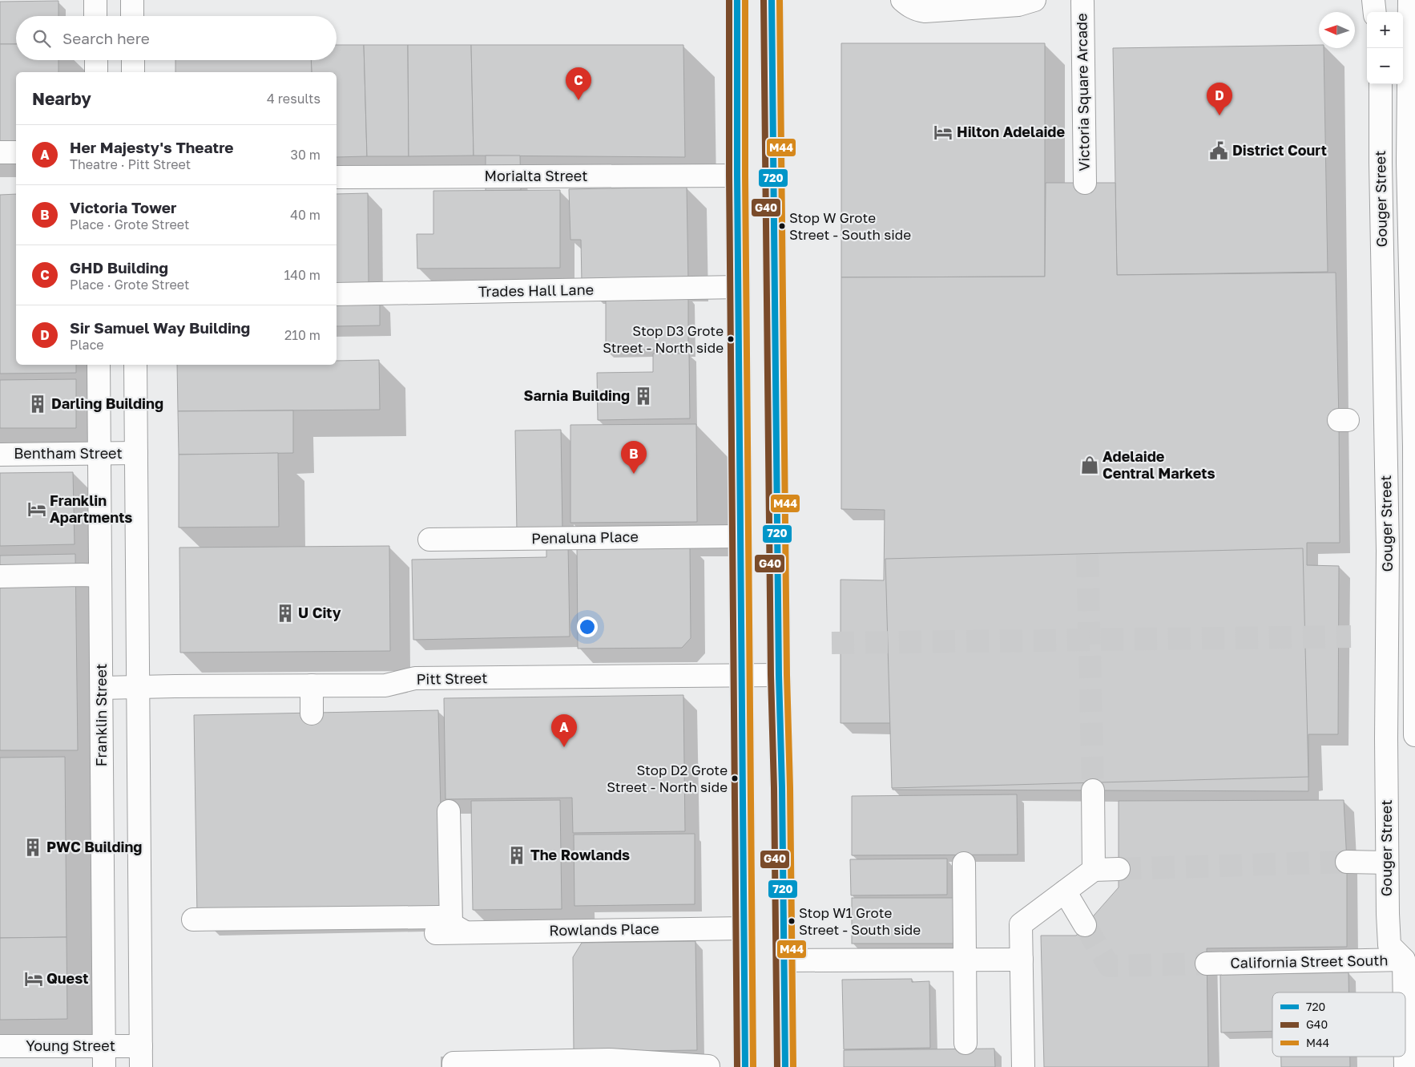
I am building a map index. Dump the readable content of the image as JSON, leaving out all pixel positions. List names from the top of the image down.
{
  "streets": {
    "street": [
      "Victoria Square Arcade",
      "Morialta Street",
      "Gouger Street",
      "Trades Hall Lane",
      "Bentham Street",
      "Penaluna Place",
      "Pitt Street",
      "Franklin Street",
      "Rowlands Place",
      "California Street South",
      "Young Street"
    ]
  },
  "crossings": [
    ["Gouger Street", "California Street South"],
    ["Bentham Street", "Franklin Street"],
    ["Pitt Street", "Franklin Street"],
    ["Franklin Street", "Young Street"]
  ],
  "places": {
    "hotel": ["Hilton Adelaide", "Franklin Apartments", "Quest"],
    "public building": ["District Court"],
    "other": [
      "Stop W Grote Street - South side",
      "Stop D3 Grote Street - North side",
      "Stop D2 Grote Street - North side",
      "Stop W1 Grote Street - South side"
    ],
    "building": [
      "Sarnia Building",
      "Darling Building",
      "U City",
      "PWC Building",
      "The Rowlands"
    ],
    "shop": ["Adelaide Central Markets"]
  },
  "lines": ["transit line 720", "transit line G40", "transit line M44"],
  "legend": ["720", "G40", "M44"],
  "north": "left",
  "page": {
    "map_buttons": ["+", "−"],
    "search": "Search here",
    "pins": [
      "C",
      "D",
      "B",
      "A"
    ],
    "heading": ["Nearby", "4 results"],
    "list": [
      {
        "mark": "A",
        "name": "Her Majesty's Theatre",
        "note": "Theatre · Pitt Street",
        "value": "30 m"
      },
      {
        "mark": "B",
        "name": "Victoria Tower",
        "note": "Place · Grote Street",
        "value": "40 m"
      },
      {
        "mark": "C",
        "name": "GHD Building",
        "note": "Place · Grote Street",
        "value": "140 m"
      },
      {
        "mark": "D",
        "name": "Sir Samuel Way Building",
        "note": "Place",
        "value": "210 m"
      }
    ]
  }
}
